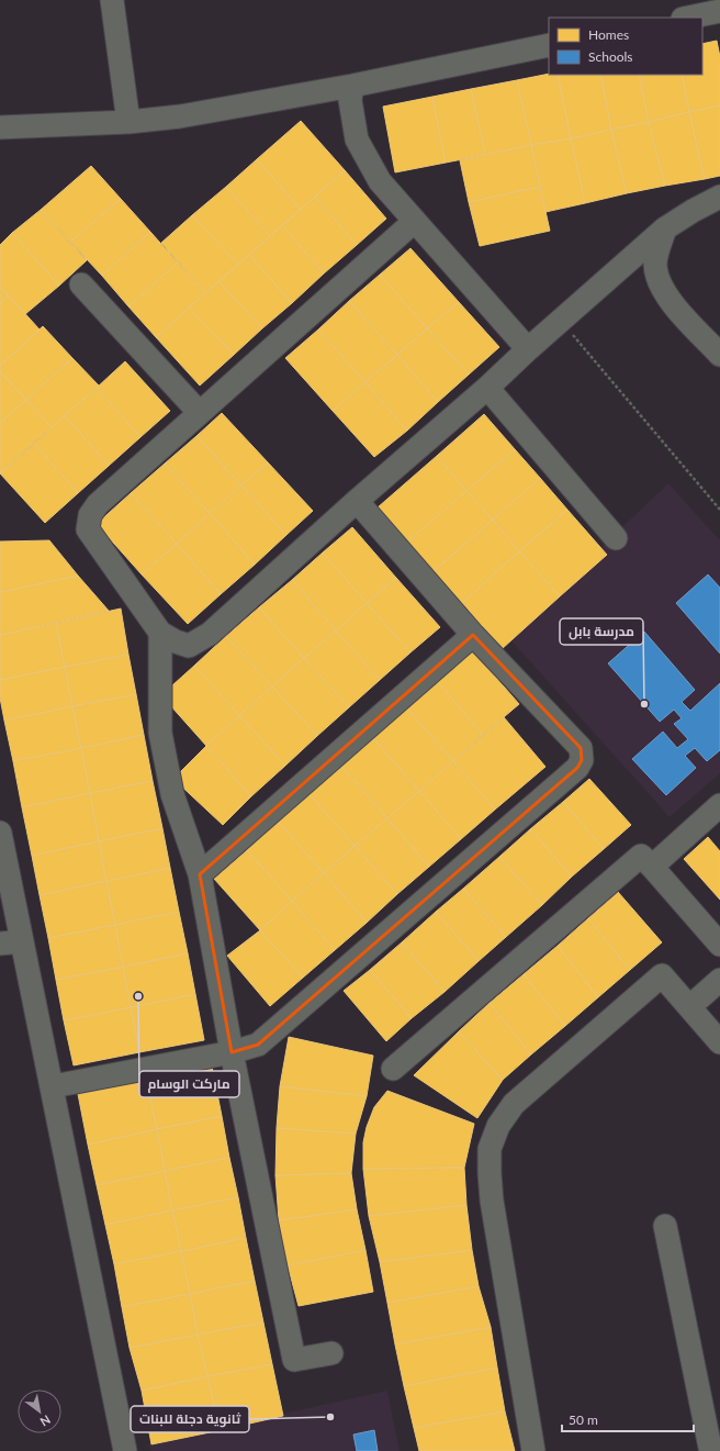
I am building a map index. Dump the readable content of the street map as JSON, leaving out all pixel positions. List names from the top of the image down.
{
  "places": ["مدرسة بابل", "ماركت الوسام", "ثانوية دجلة للبنات"],
  "legend": ["Homes", "Schools"],
  "scale_bar": "50 m",
  "north": "bottom right"
}
